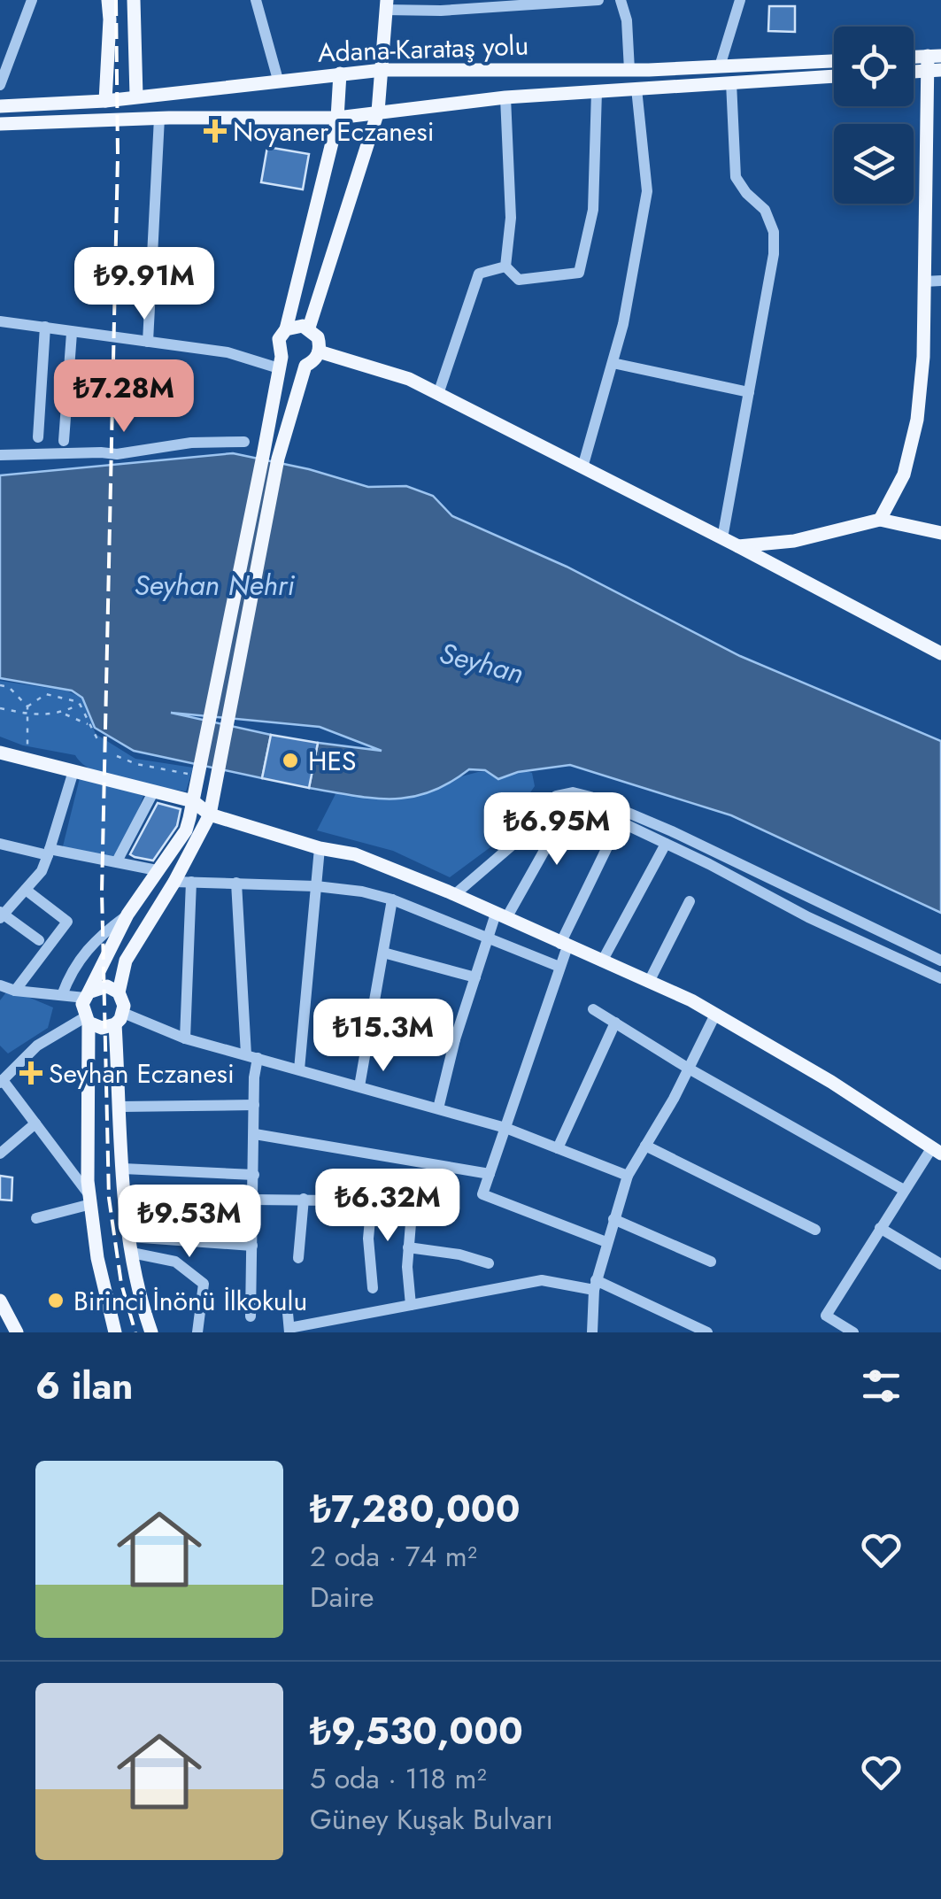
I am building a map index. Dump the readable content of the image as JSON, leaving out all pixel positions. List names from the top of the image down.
{
  "streets": {
    "main road": ["Adana-Karataş yolu"]
  },
  "water": ["Seyhan Nehri", "Seyhan"],
  "places": {
    "health": ["Noyaner Eczanesi", "Seyhan Eczanesi"],
    "other": ["HES", "Birinci İnönü İlkokulu"]
  },
  "page": {
    "price": [
      "₺9.91M",
      "₺7.28M",
      "₺6.95M",
      "₺15.3M",
      "₺6.32M",
      "₺9.53M"
    ],
    "heading": "6 ilan",
    "list": [
      {
        "name": "₺7,280,000",
        "note": "2 oda · 74 m² · Daire"
      },
      {
        "name": "₺9,530,000",
        "note": "5 oda · 118 m² · Güney Kuşak Bulvarı"
      }
    ]
  }
}
